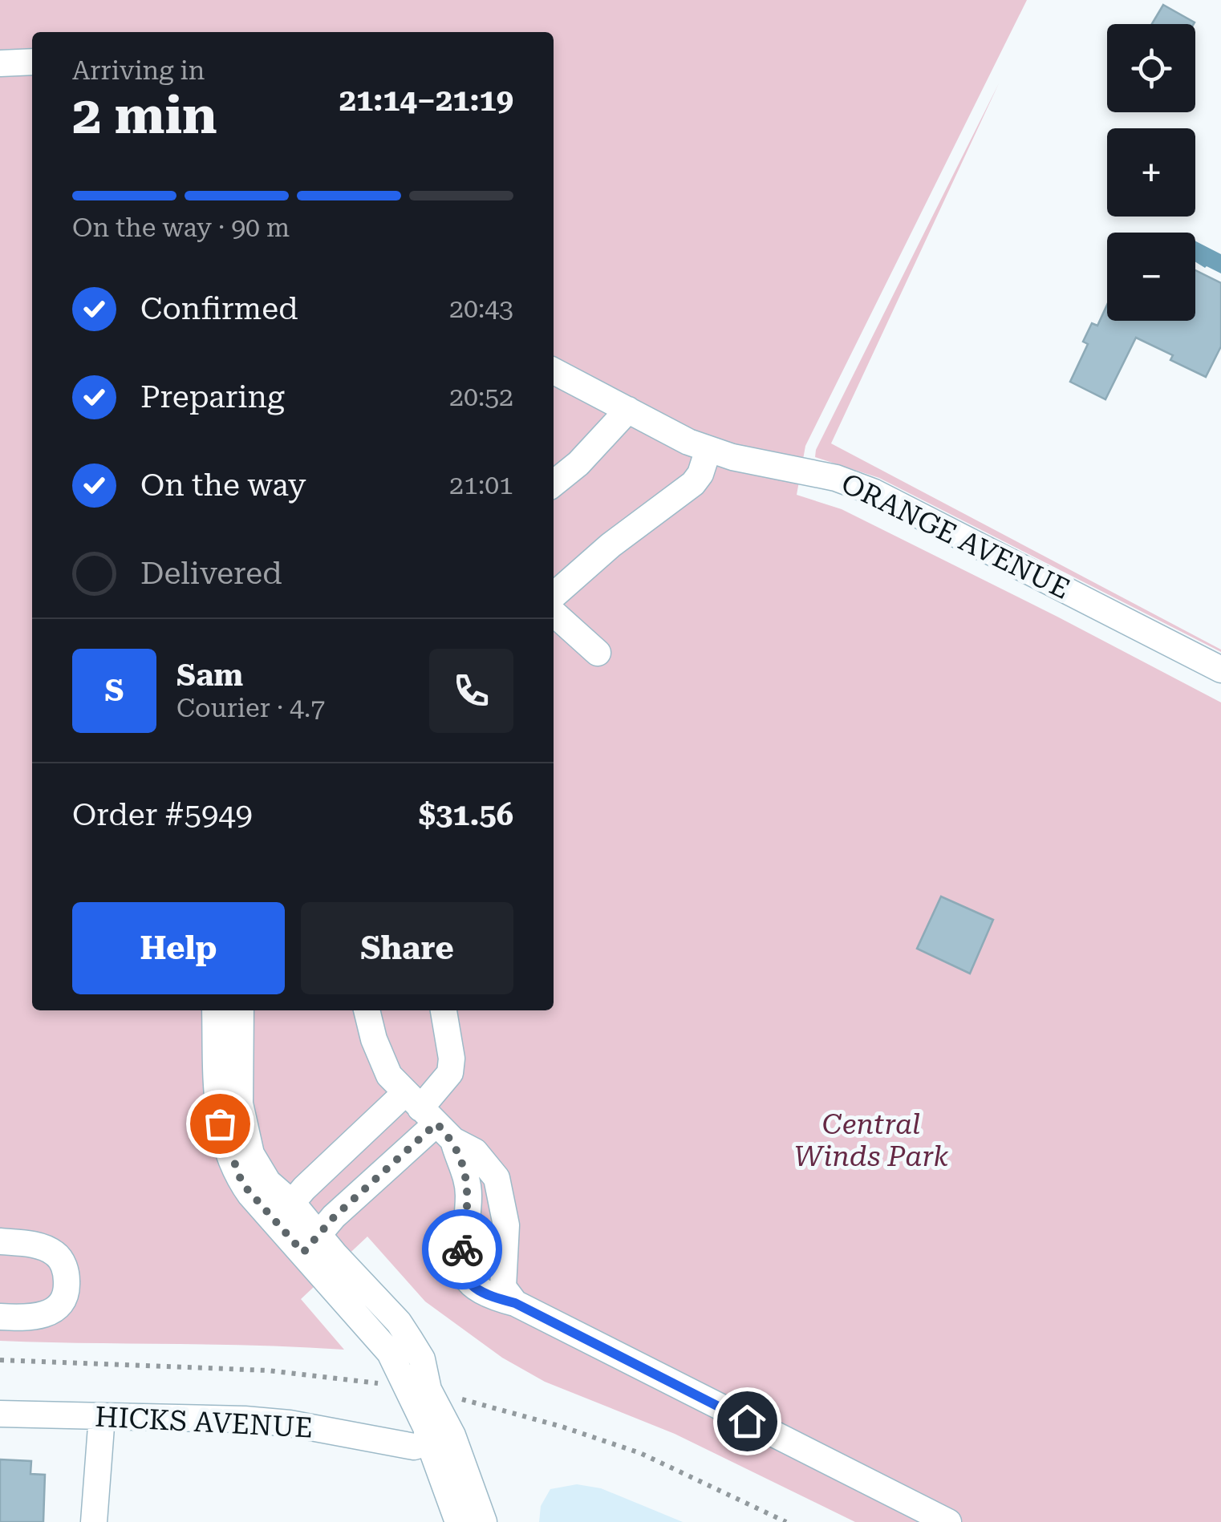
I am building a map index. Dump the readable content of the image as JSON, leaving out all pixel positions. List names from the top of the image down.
{
  "streets": {
    "street": ["ORANGE AVENUE", "HICKS AVENUE"]
  },
  "parks": ["Central Winds Park"],
  "page": {
    "map_buttons": ["+", "−"],
    "heading": ["2 min", "Arriving in", "21:14–21:19"],
    "panel": [
      "Sam",
      "Courier · 4.7",
      "Order #5949",
      "$31.56"
    ],
    "bar": "On the way · 90 m",
    "list": [
      ["Confirmed", "20:43"],
      ["Preparing", "20:52"],
      ["On the way", "21:01"],
      "Delivered"
    ],
    "round": "S",
    "buttons": ["Help", "Share"]
  }
}
